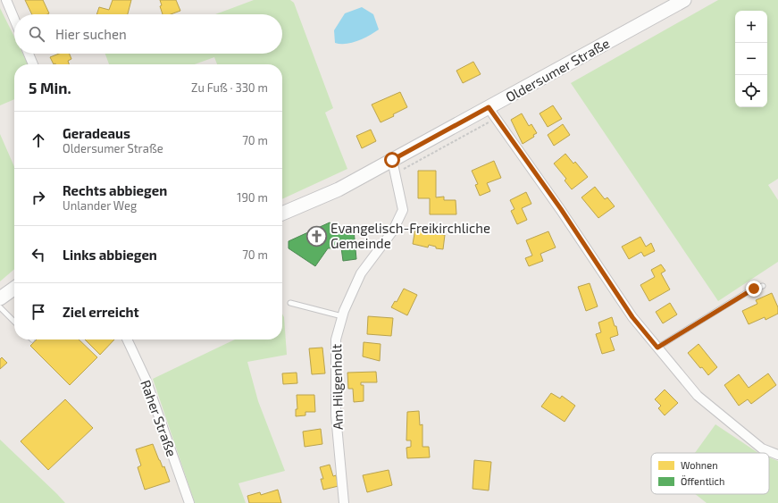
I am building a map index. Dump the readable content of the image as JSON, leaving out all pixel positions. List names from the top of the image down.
{
  "streets": {
    "main road": ["Oldersumer Straße"],
    "street": ["Am Hilgenholt", "Raher Straße"]
  },
  "crossings": [
    ["Oldersumer Straße", "Am Hilgenholt"]
  ],
  "places": {
    "church": ["Evangelisch-Freikirchliche Gemeinde"]
  },
  "legend": ["Wohnen", "Öffentlich"],
  "page": {
    "map_buttons": ["+", "−"],
    "search": "Hier suchen",
    "heading": ["5 Min.", "Zu Fuß · 330 m"],
    "list": [
      ["Geradeaus", "Oldersumer Straße", "70 m"],
      ["Rechts abbiegen", "Unlander Weg", "190 m"],
      ["Links abbiegen", "70 m"],
      "Ziel erreicht"
    ]
  }
}
